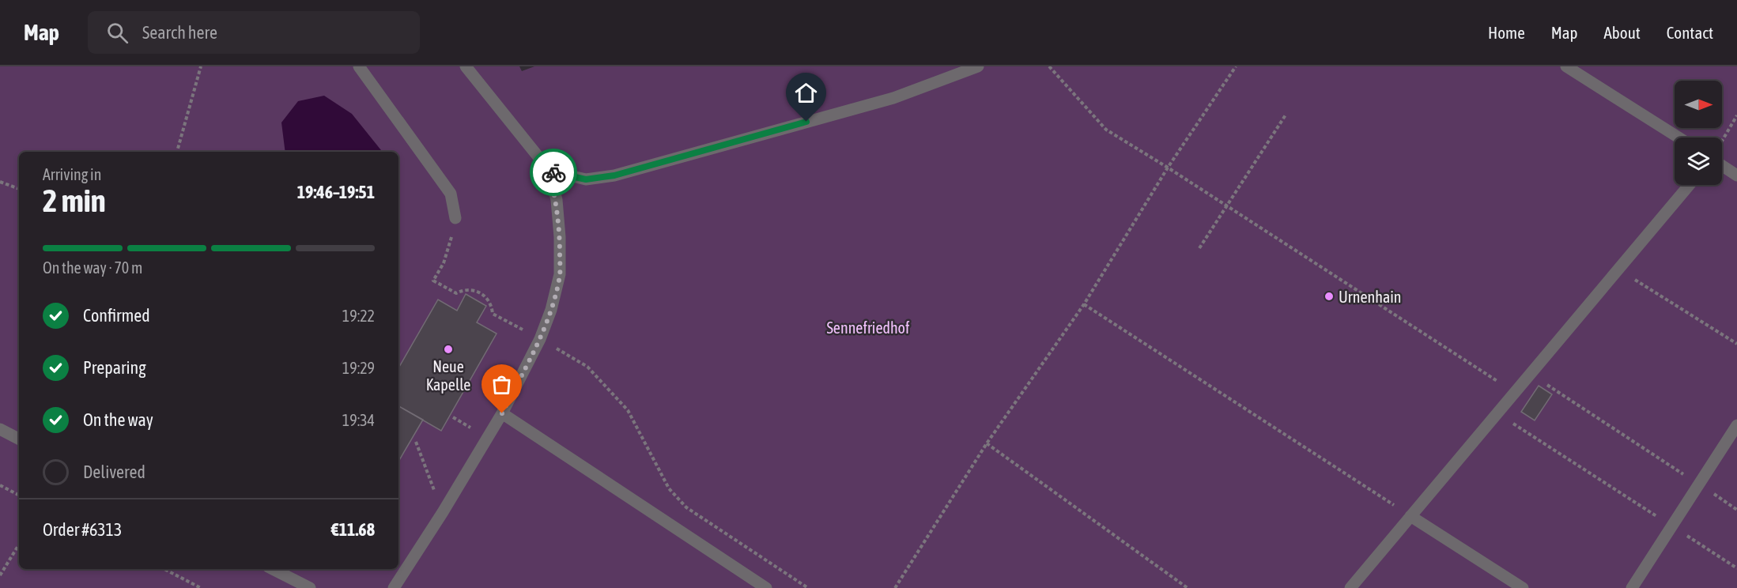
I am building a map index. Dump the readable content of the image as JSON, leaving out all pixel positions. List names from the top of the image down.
{
  "parks": ["Sennefriedhof"],
  "places": ["Urnenhain", "Neue Kapelle"],
  "north": "right",
  "page": {
    "header": "Map",
    "search": "Search here",
    "nav": [
      "Home",
      "Map",
      "About",
      "Contact"
    ],
    "heading": ["2 min", "Arriving in", "19:46–19:51"],
    "panel": ["Order #6313", "€11.68"],
    "bar": "On the way · 70 m",
    "list": [
      ["Confirmed", "19:22"],
      ["Preparing", "19:29"],
      ["On the way", "19:34"],
      "Delivered"
    ]
  }
}
